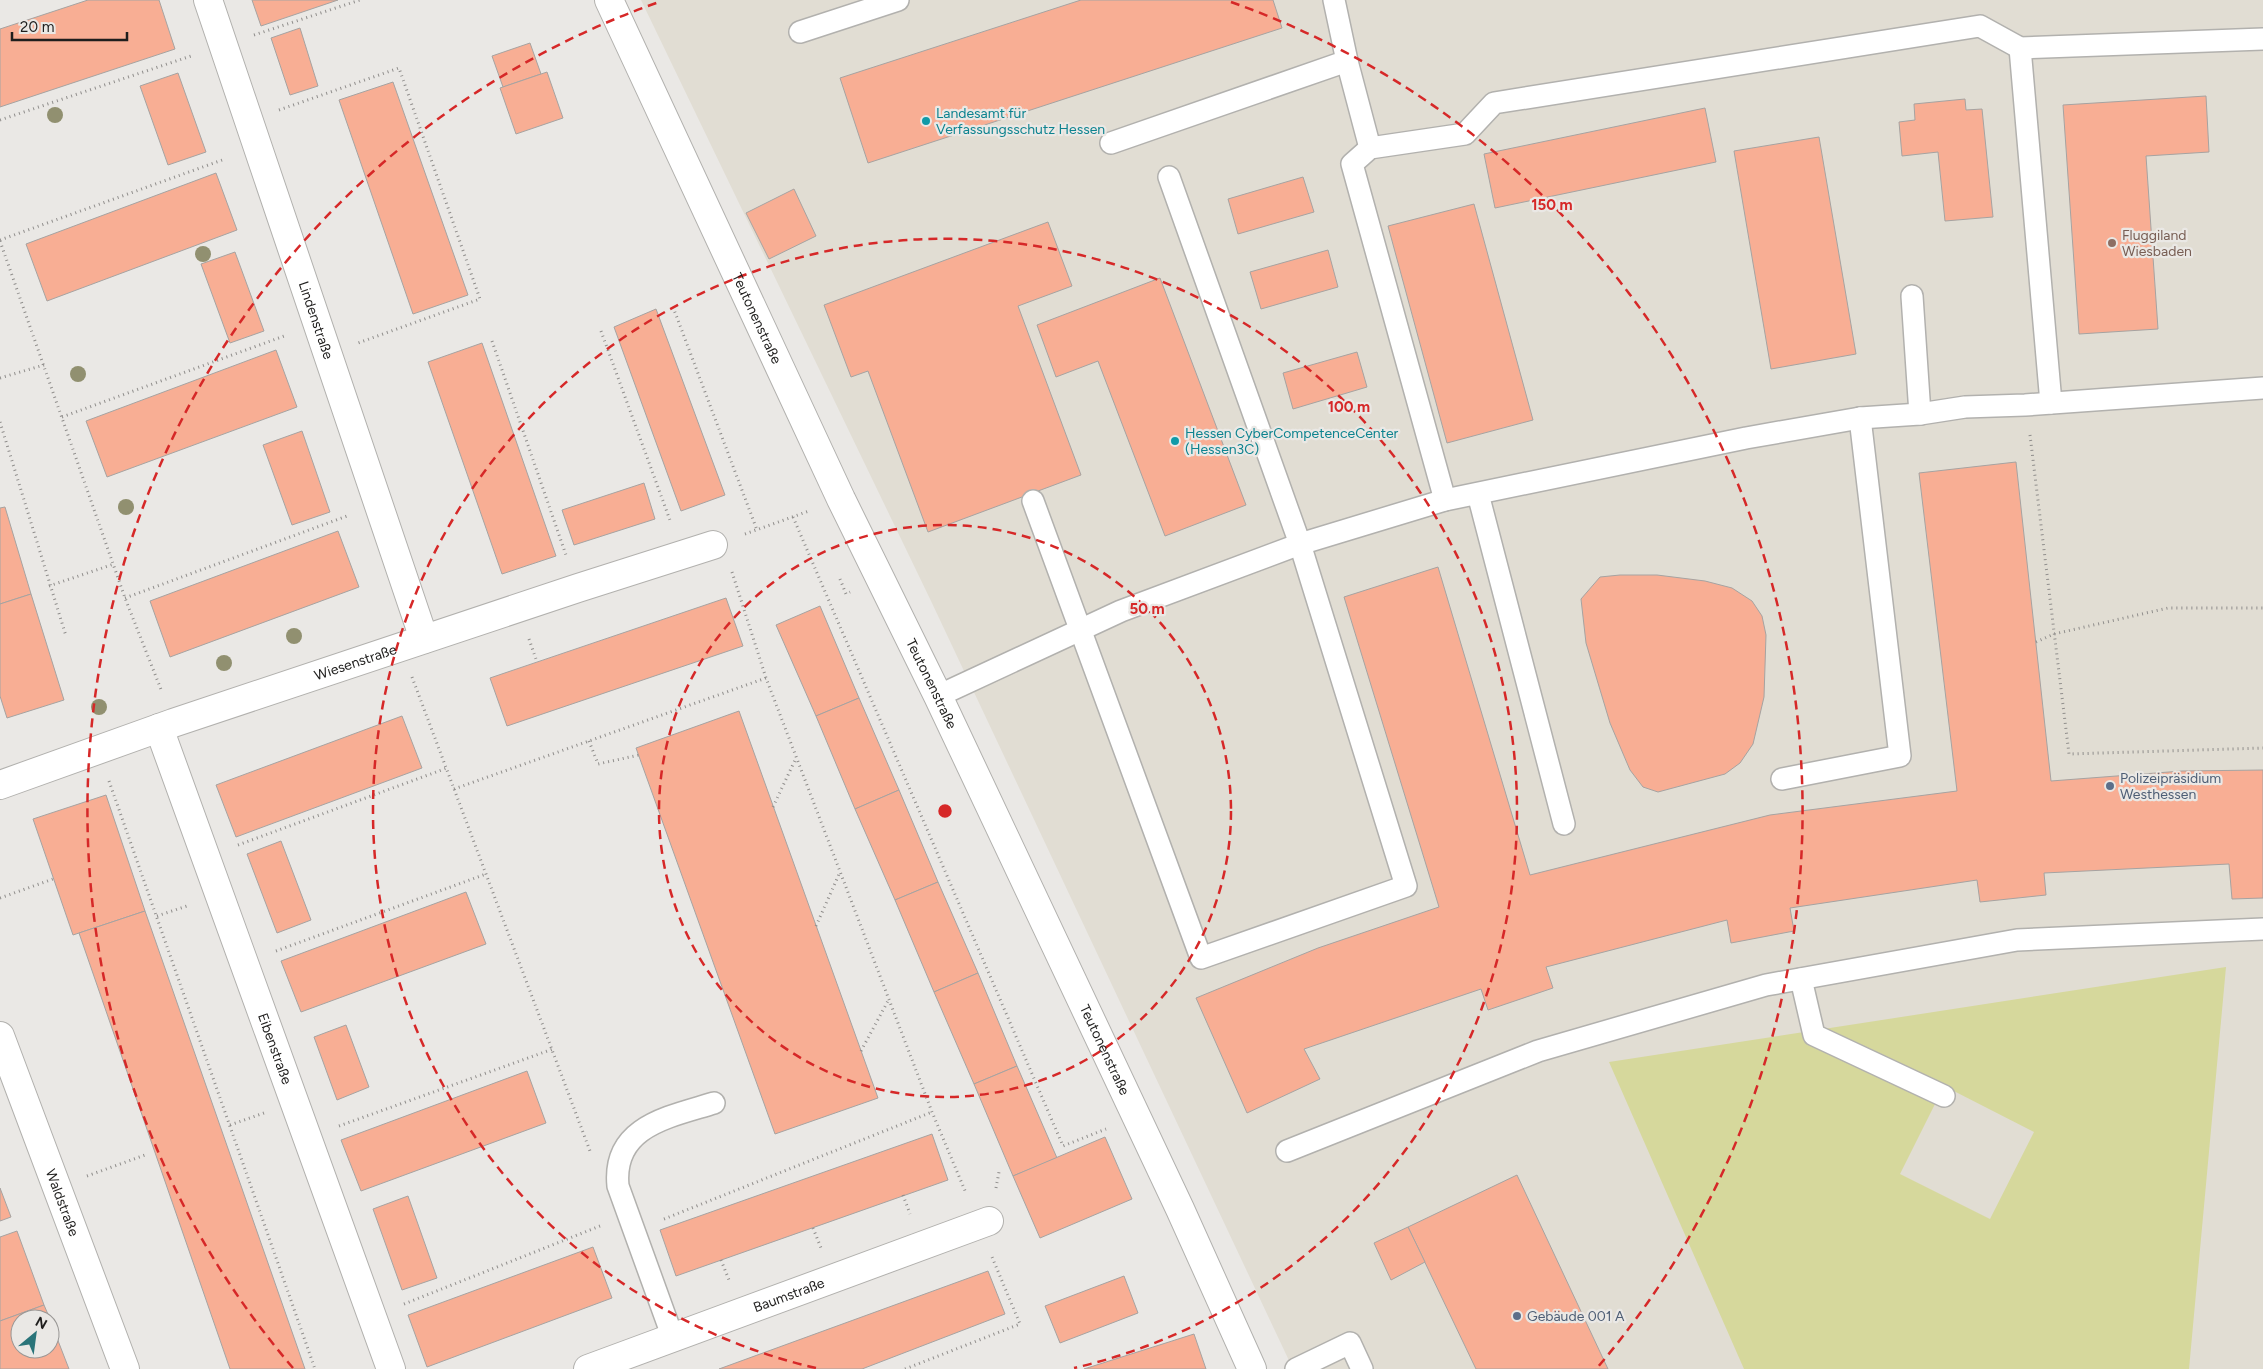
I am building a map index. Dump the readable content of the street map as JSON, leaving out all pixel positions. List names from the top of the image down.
{
  "streets": {
    "street": [
      "Teutonenstraße",
      "Lindenstraße",
      "Wiesenstraße",
      "Eibenstraße",
      "Waldstraße",
      "Baumstraße"
    ]
  },
  "crossings": [
    ["Lindenstraße", "Wiesenstraße"],
    ["Wiesenstraße", "Eibenstraße"]
  ],
  "places": [
    "Landesamt für Verfassungsschutz Hessen",
    "Fluggiland Wiesbaden",
    "Hessen CyberCompetenceCenter (Hessen3C)",
    "Polizeipräsidium Westhessen",
    "Gebäude 001 A"
  ],
  "scale_bar": "20 m",
  "north": "top right",
  "rings": ["150 m", "100 m", "50 m"]
}
